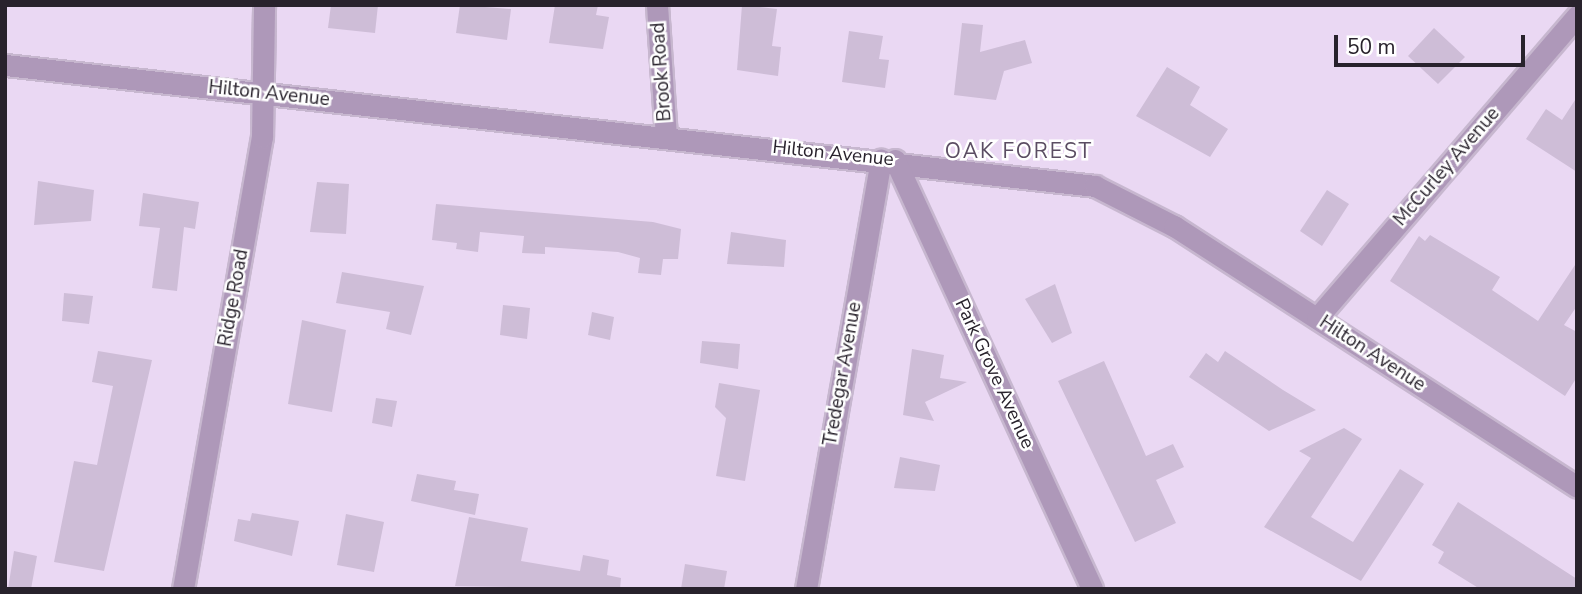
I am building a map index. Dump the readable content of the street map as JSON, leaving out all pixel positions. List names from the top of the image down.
{
  "streets": {
    "street": [
      "Brook Road",
      "Hilton Avenue",
      "McCurley Avenue",
      "Ridge Road",
      "Tredegar Avenue",
      "Park Grove Avenue"
    ]
  },
  "crossings": [
    ["Brook Road", "Hilton Avenue"],
    ["Hilton Avenue", "McCurley Avenue"],
    ["Hilton Avenue", "Ridge Road"],
    ["Hilton Avenue", "Tredegar Avenue"],
    ["Hilton Avenue", "Park Grove Avenue"],
    ["Tredegar Avenue", "Park Grove Avenue"]
  ],
  "districts": ["OAK FOREST"],
  "scale_bar": "50 m"
}
